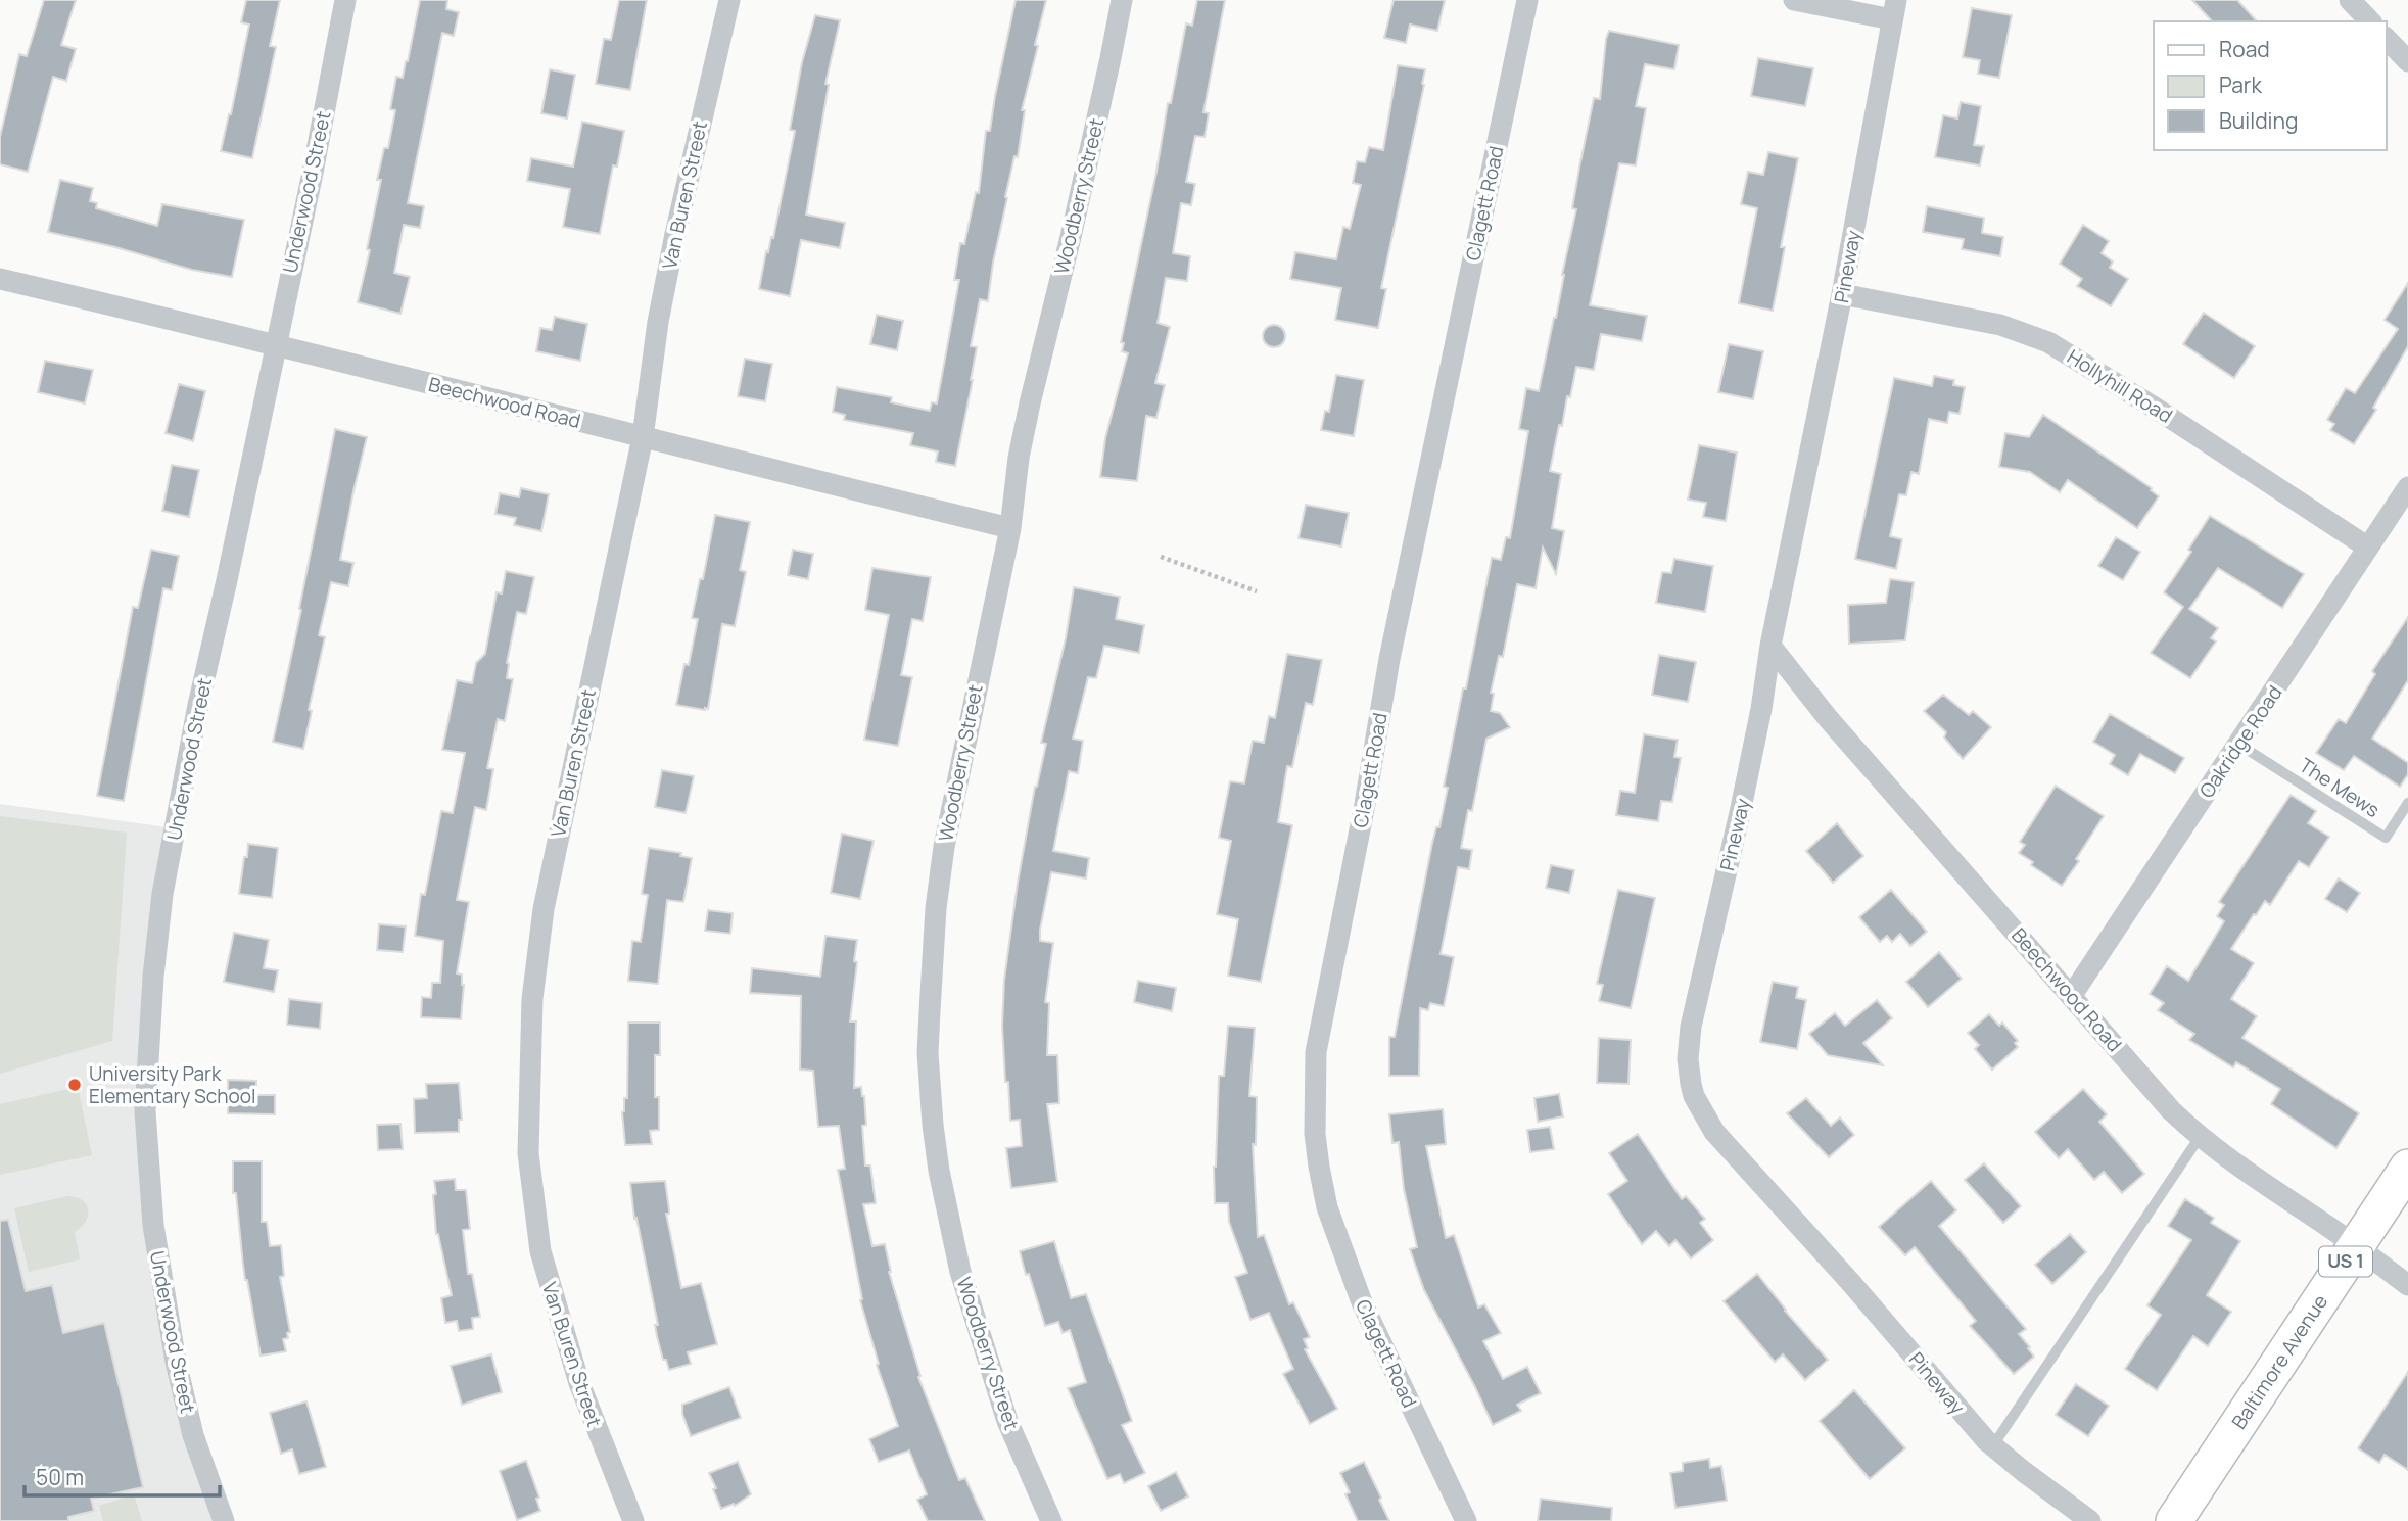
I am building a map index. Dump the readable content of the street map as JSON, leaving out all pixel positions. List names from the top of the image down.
{
  "streets": {
    "main road": ["US 1", "Baltimore Avenue"],
    "street": [
      "Underwood Street",
      "Van Buren Street",
      "Woodberry Street",
      "Clagett Road",
      "Pineway",
      "Hollyhill Road",
      "Beechwood Road",
      "Oakridge Road"
    ],
    "lane": ["The Mews"]
  },
  "crossings": [
    ["Underwood Street", "Beechwood Road"],
    ["Van Buren Street", "Beechwood Road"],
    ["Woodberry Street", "Beechwood Road"],
    ["Pineway", "Hollyhill Road"],
    ["Pineway", "Beechwood Road"],
    ["Hollyhill Road", "Oakridge Road"],
    ["Beechwood Road", "Oakridge Road"],
    ["Beechwood Road", "Baltimore Avenue"],
    ["Oakridge Road", "The Mews"]
  ],
  "places": ["University Park Elementary School"],
  "legend": ["Road", "Park", "Building"],
  "scale_bar": "50 m"
}
